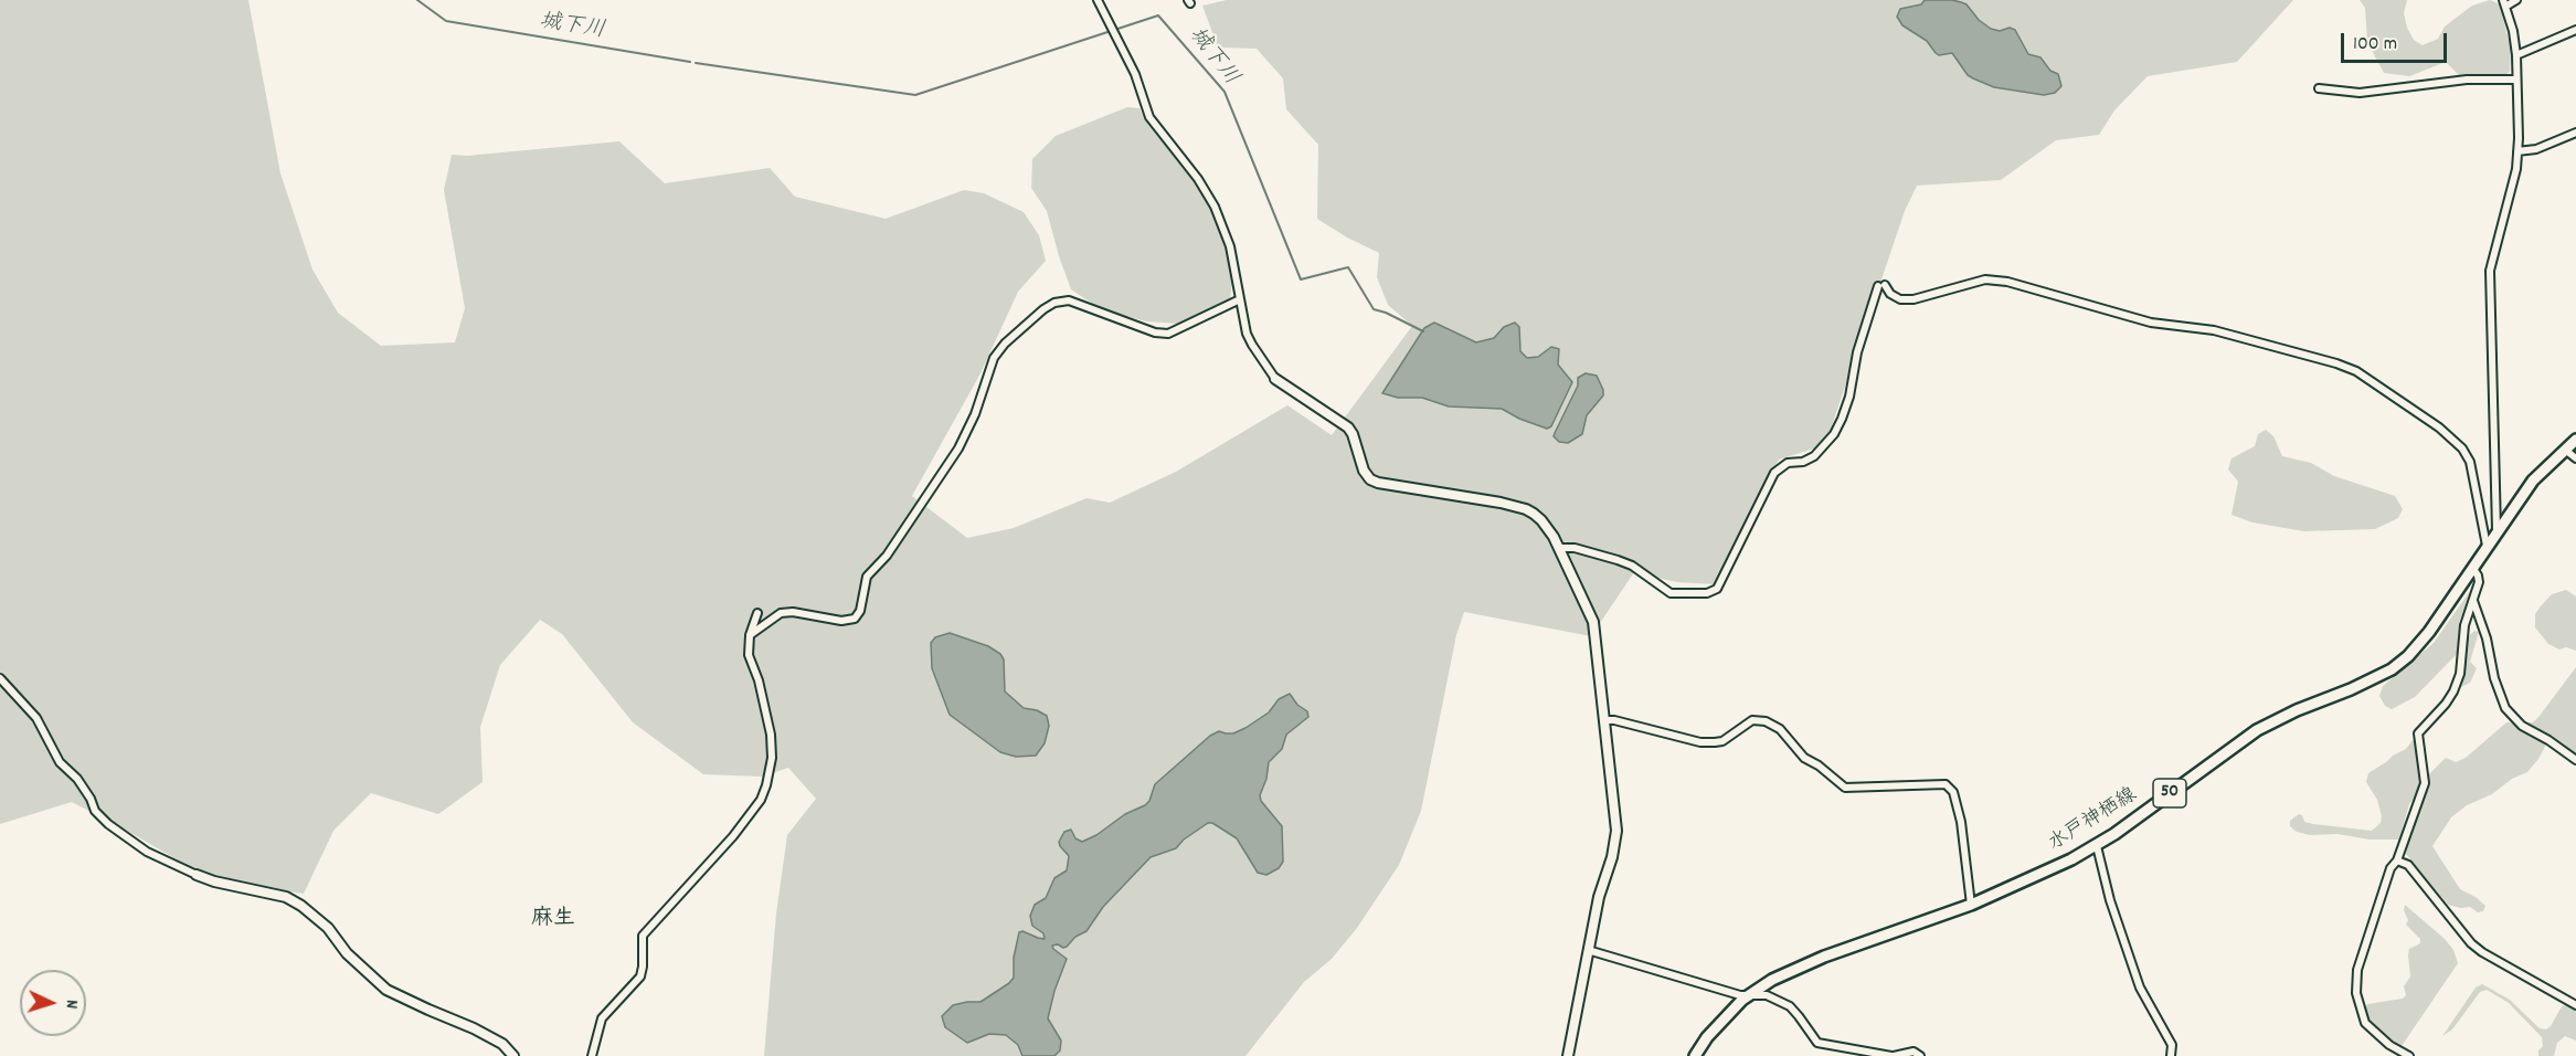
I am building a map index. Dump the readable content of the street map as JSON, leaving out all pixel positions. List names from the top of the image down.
{
  "streets": {
    "main road": ["50", "水戸神栖線"]
  },
  "districts": ["麻生"],
  "water": ["城下川"],
  "scale_bar": "100 m",
  "north": "right"
}
